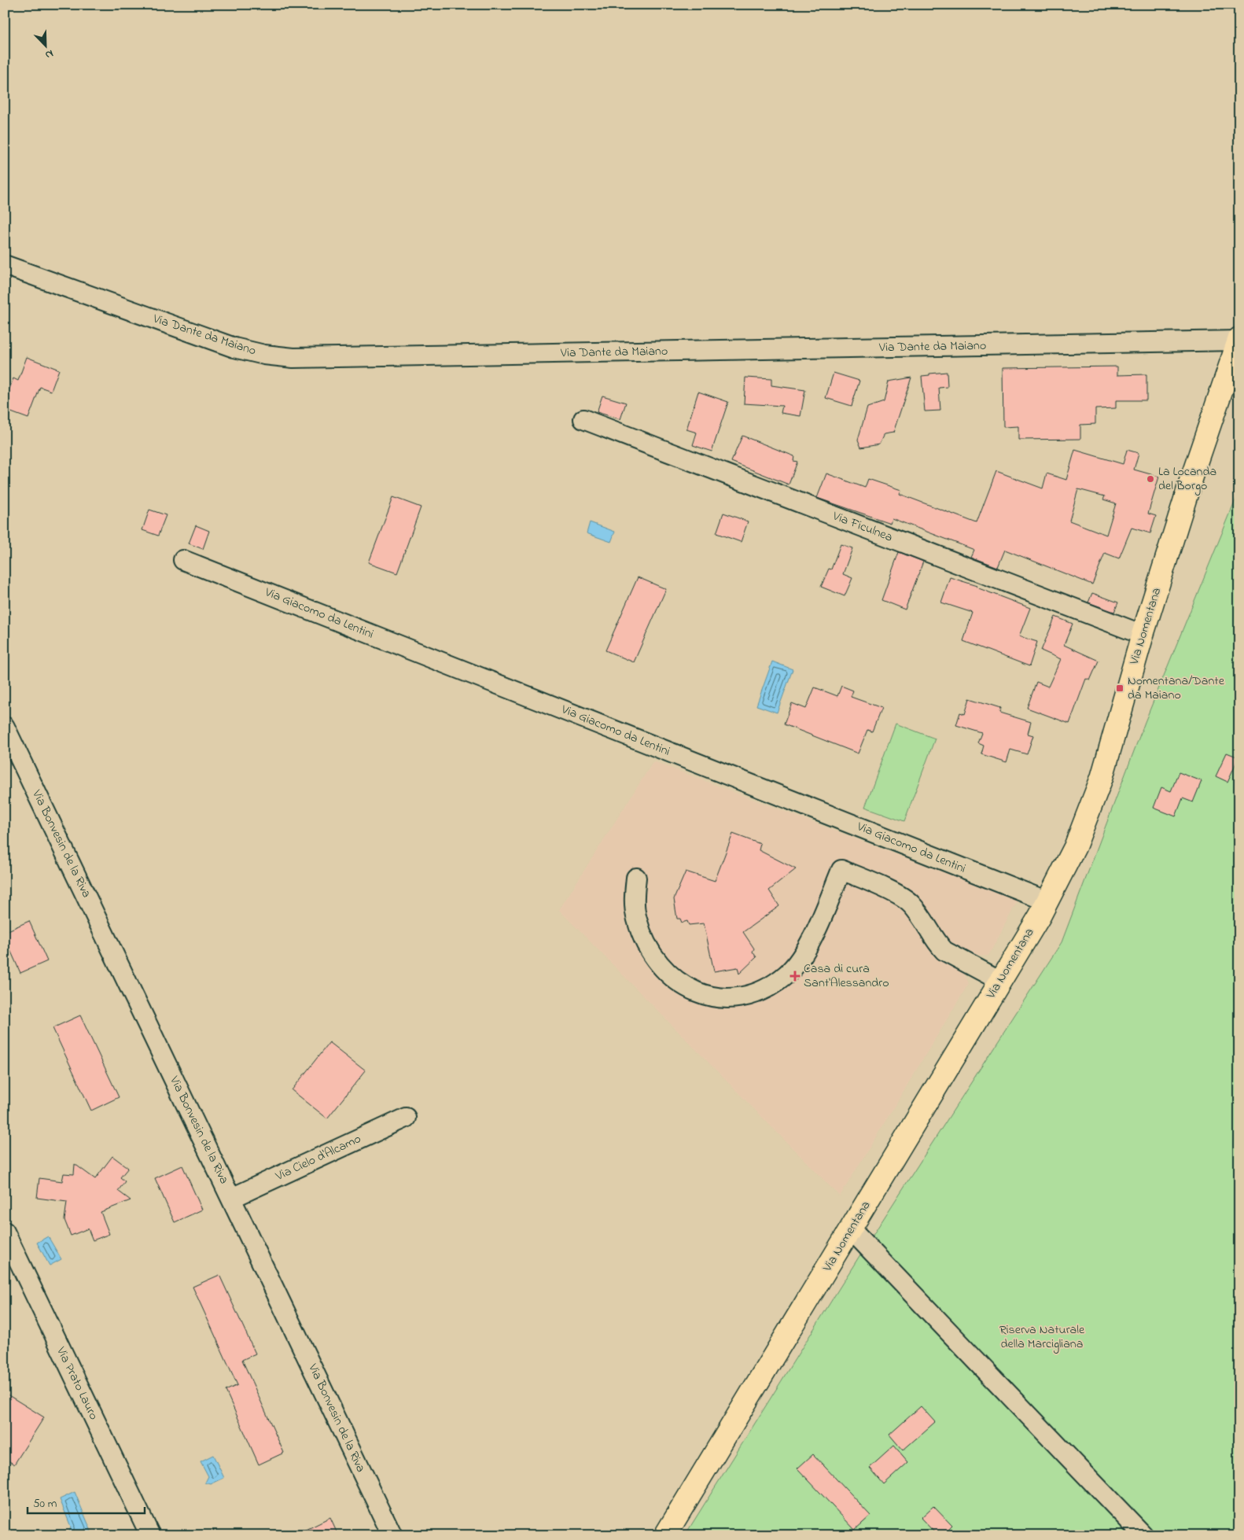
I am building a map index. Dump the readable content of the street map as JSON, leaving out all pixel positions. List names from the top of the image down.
{
  "streets": {
    "main road": ["Via Nomentana"],
    "street": [
      "Via Dante da Maiano",
      "Via Ficulnea",
      "Via Giacomo da Lentini",
      "Via Bonvesin de la Riva",
      "Via Cielo d'Alcamo",
      "Via Prato Lauro"
    ]
  },
  "crossings": [
    ["Via Dante da Maiano", "Via Nomentana"],
    ["Via Ficulnea", "Via Nomentana"],
    ["Via Giacomo da Lentini", "Via Nomentana"],
    ["Via Bonvesin de la Riva", "Via Cielo d'Alcamo"]
  ],
  "parks": ["Riserva Naturale della Marcigliana"],
  "places": {
    "other": ["La Locanda del Borgo"],
    "transit": ["Nomentana/Dante da Maiano"],
    "health": ["Casa di cura Sant'Alessandro"]
  },
  "scale_bar": "50 m",
  "north": "bottom right"
}
